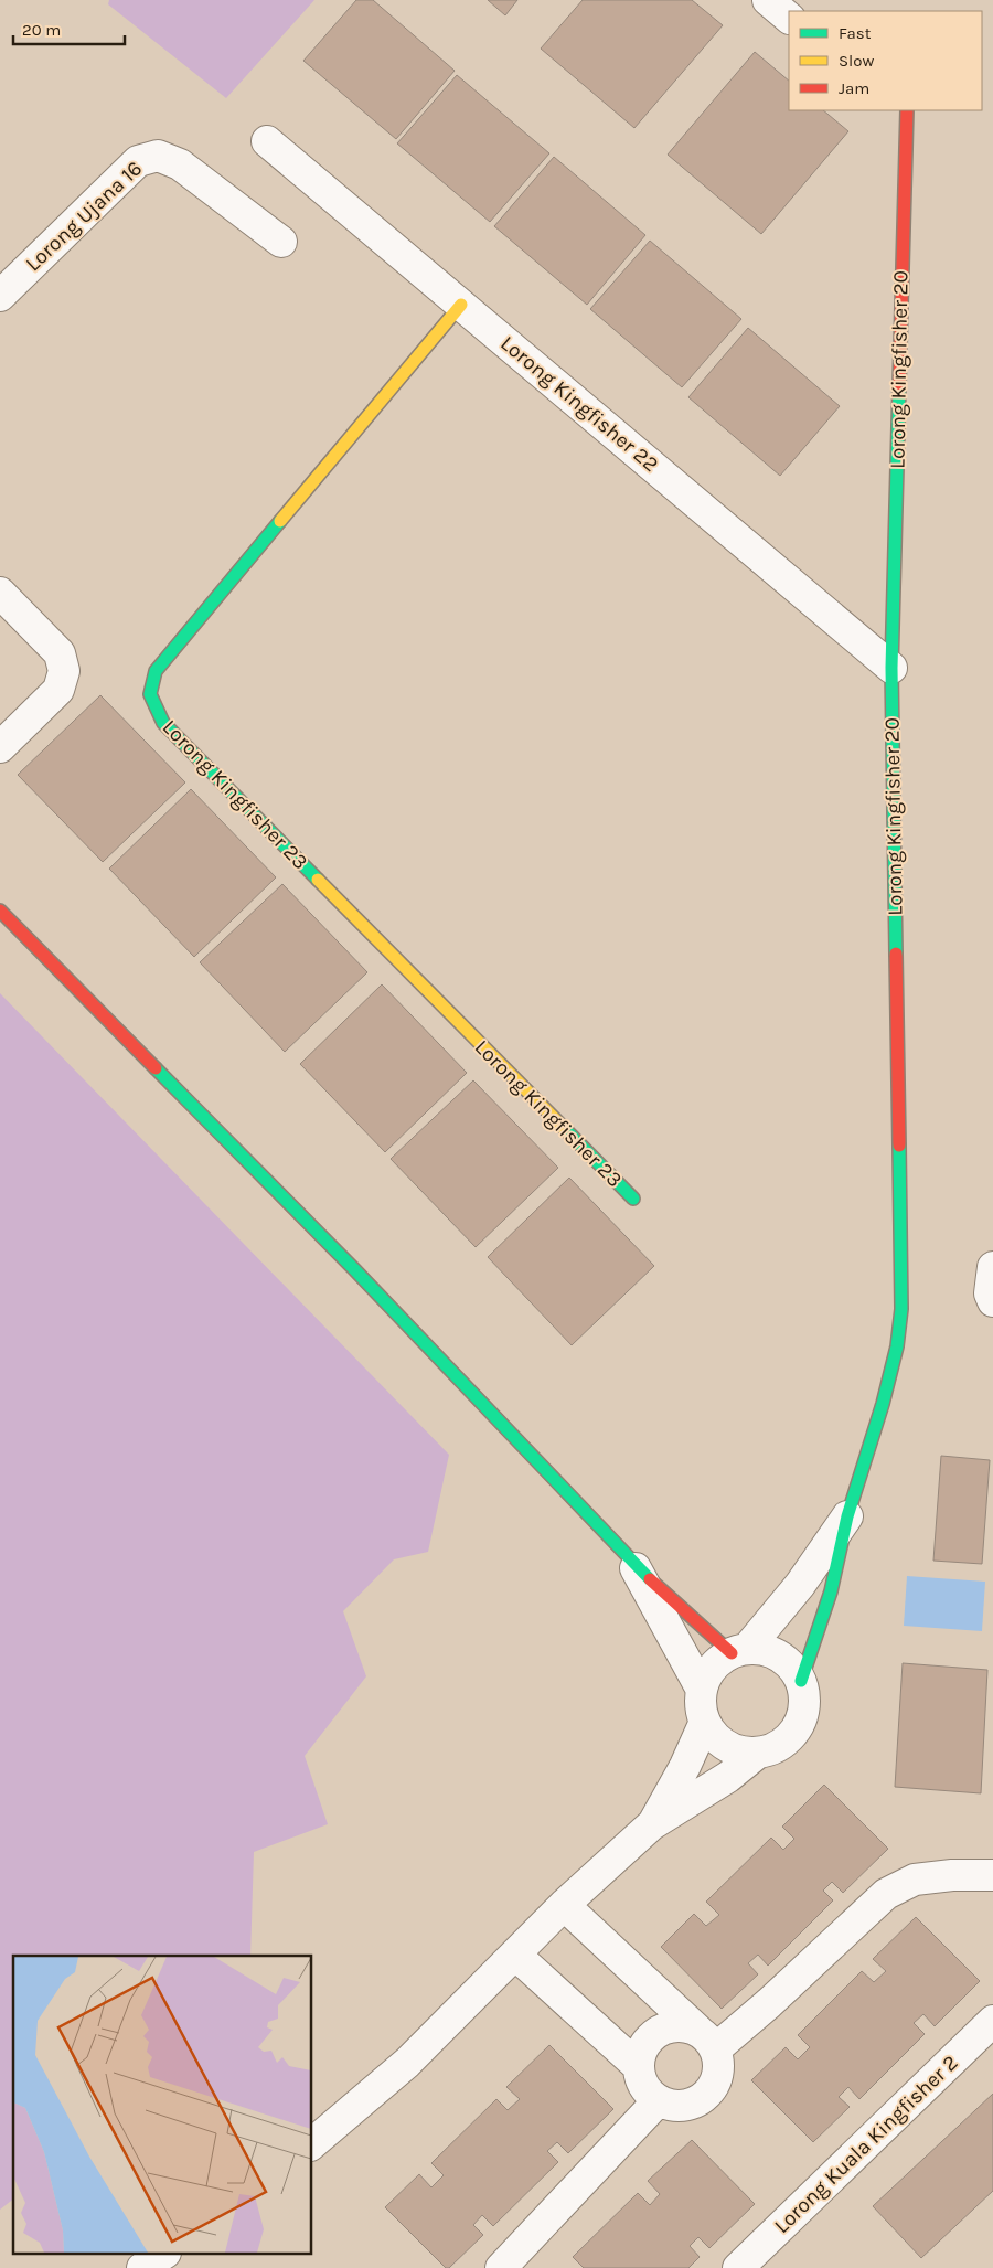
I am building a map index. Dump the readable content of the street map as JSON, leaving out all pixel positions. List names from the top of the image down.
{
  "streets": {
    "street": [
      "Lorong Ujana 16",
      "Lorong Kingfisher 20",
      "Lorong Kingfisher 22",
      "Lorong Kingfisher 23",
      "Lorong Kuala Kingfisher 2"
    ]
  },
  "crossings": [
    ["Lorong Kingfisher 20", "Lorong Kingfisher 22"],
    ["Lorong Kingfisher 22", "Lorong Kingfisher 23"]
  ],
  "legend": ["Fast", "Slow", "Jam"],
  "scale_bar": "20 m"
}
